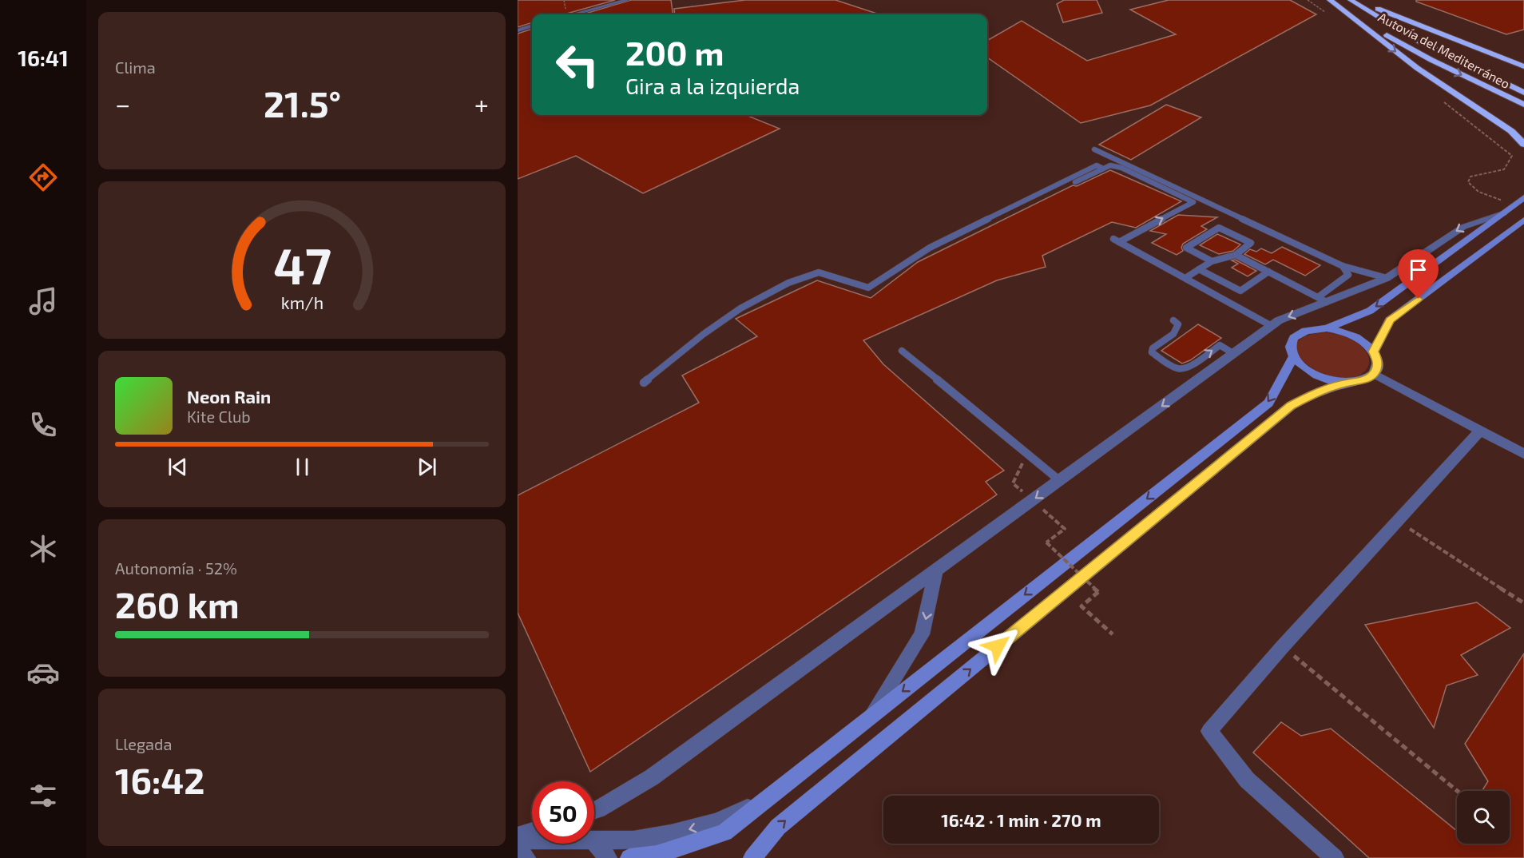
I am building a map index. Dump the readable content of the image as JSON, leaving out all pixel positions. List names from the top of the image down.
{
  "streets": {
    "highway": ["Autovía del Mediterráneo"]
  },
  "page": {
    "tabs": "16:41",
    "tile": [
      "Clima",
      ["Autonomía · 52%", "260 km"],
      ["Llegada", "16:42"]
    ],
    "turn": ["200 m", "Gira a la izquierda"],
    "heat": ["−", "21.5°", "+"],
    "song": ["Neon Rain", "Kite Club"],
    "limit": "50",
    "trip": "16:42 · 1 min · 270 m",
    "gauge": ["47", "km/h"]
  }
}
